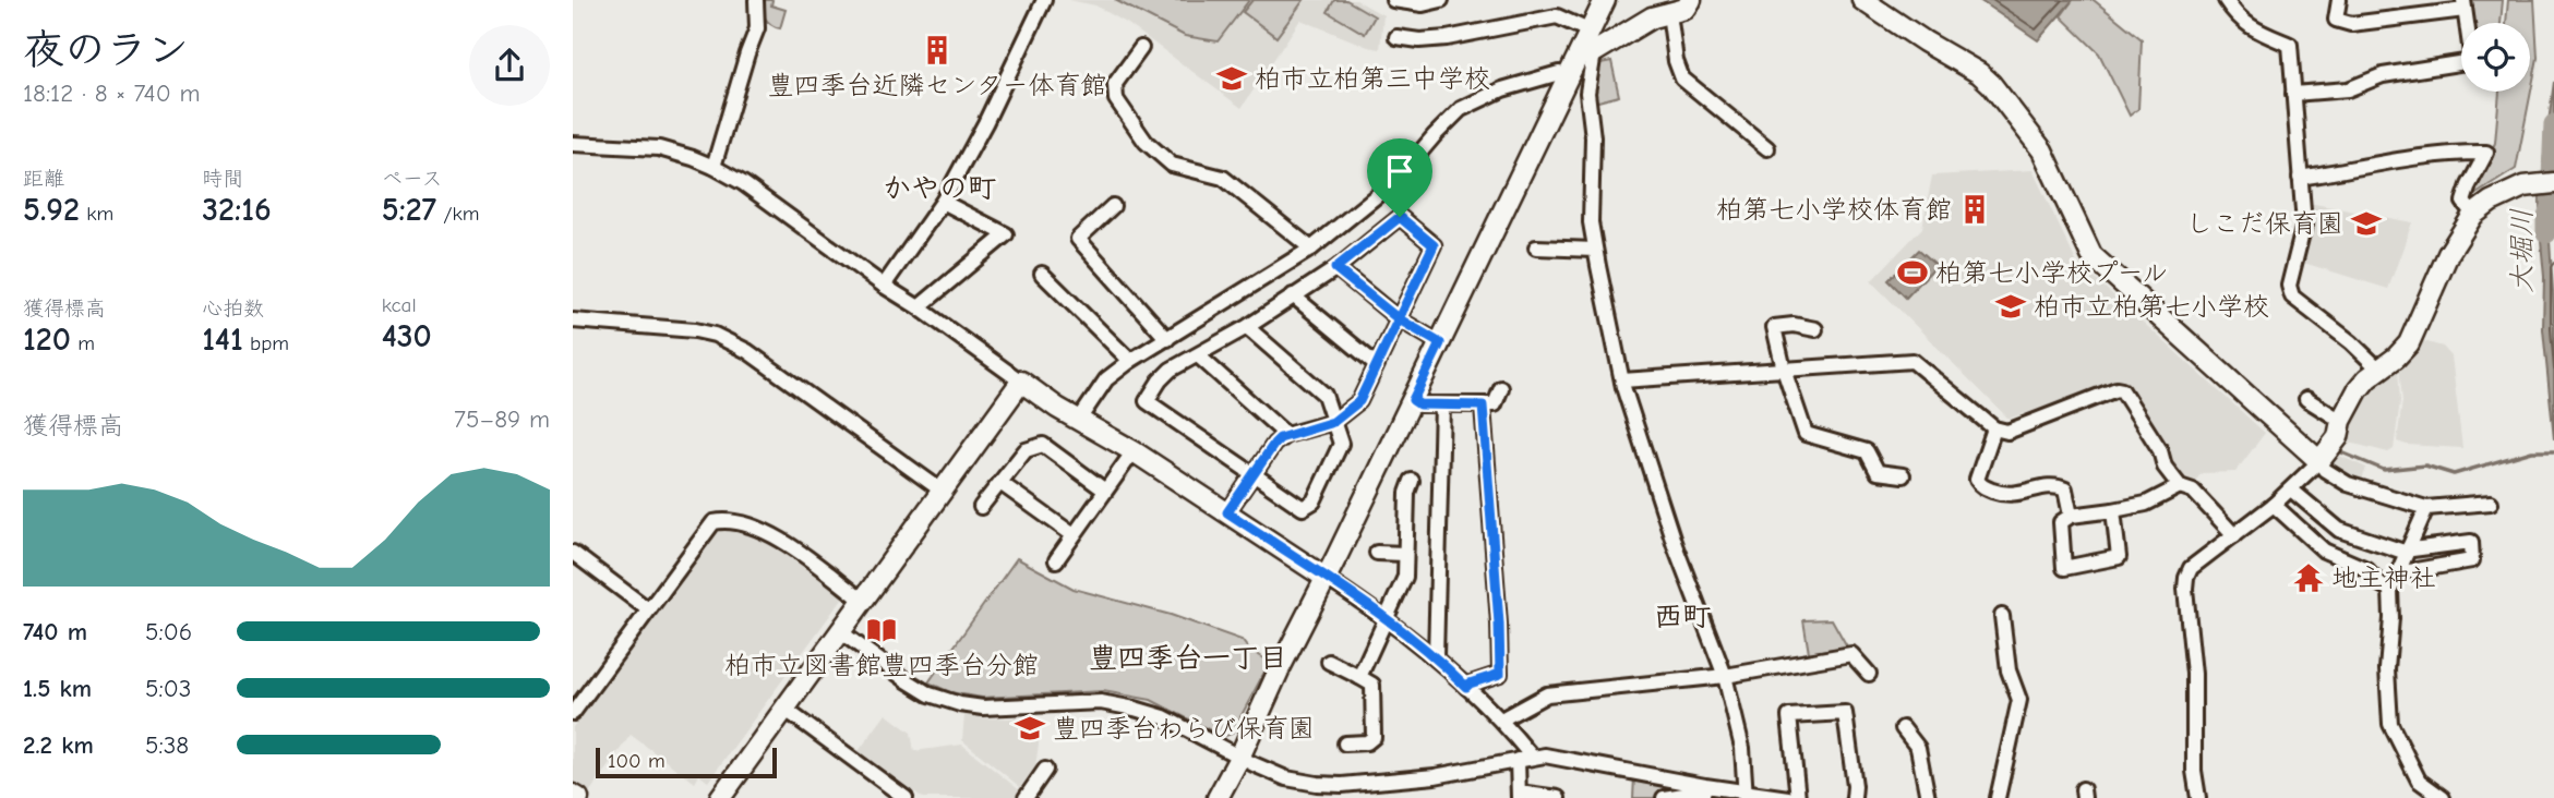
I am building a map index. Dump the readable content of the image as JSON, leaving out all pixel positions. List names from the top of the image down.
{
  "districts": ["かやの町", "西町", "豊四季台一丁目"],
  "water": ["大堀川"],
  "places": {
    "building": ["豊四季台近隣センター体育館", "柏第七小学校体育館"],
    "school or university": [
      "柏市立柏第三中学校",
      "しこだ保育園",
      "柏市立柏第七小学校",
      "豊四季台わらび保育園"
    ],
    "sports": ["柏第七小学校プール"],
    "temple": ["地主神社"],
    "library": ["柏市立図書館豊四季台分館"]
  },
  "scale_bar": "100 m",
  "page": {
    "heading": ["夜のラン", "18:12 · 8 × 740 m"],
    "stats": [
      ["距離", "5.92 km"],
      ["時間", "32:16"],
      ["ペース", "5:27 /km"],
      ["獲得標高", "120 m"],
      ["心拍数", "141 bpm"],
      ["kcal", "430"]
    ],
    "chart": ["獲得標高", "75–89 m"],
    "list": [
      {
        "name": "740 m",
        "note": "5:06"
      },
      {
        "name": "1.5 km",
        "note": "5:03"
      },
      {
        "name": "2.2 km",
        "note": "5:38"
      }
    ],
    "scale": "100 m"
  }
}
